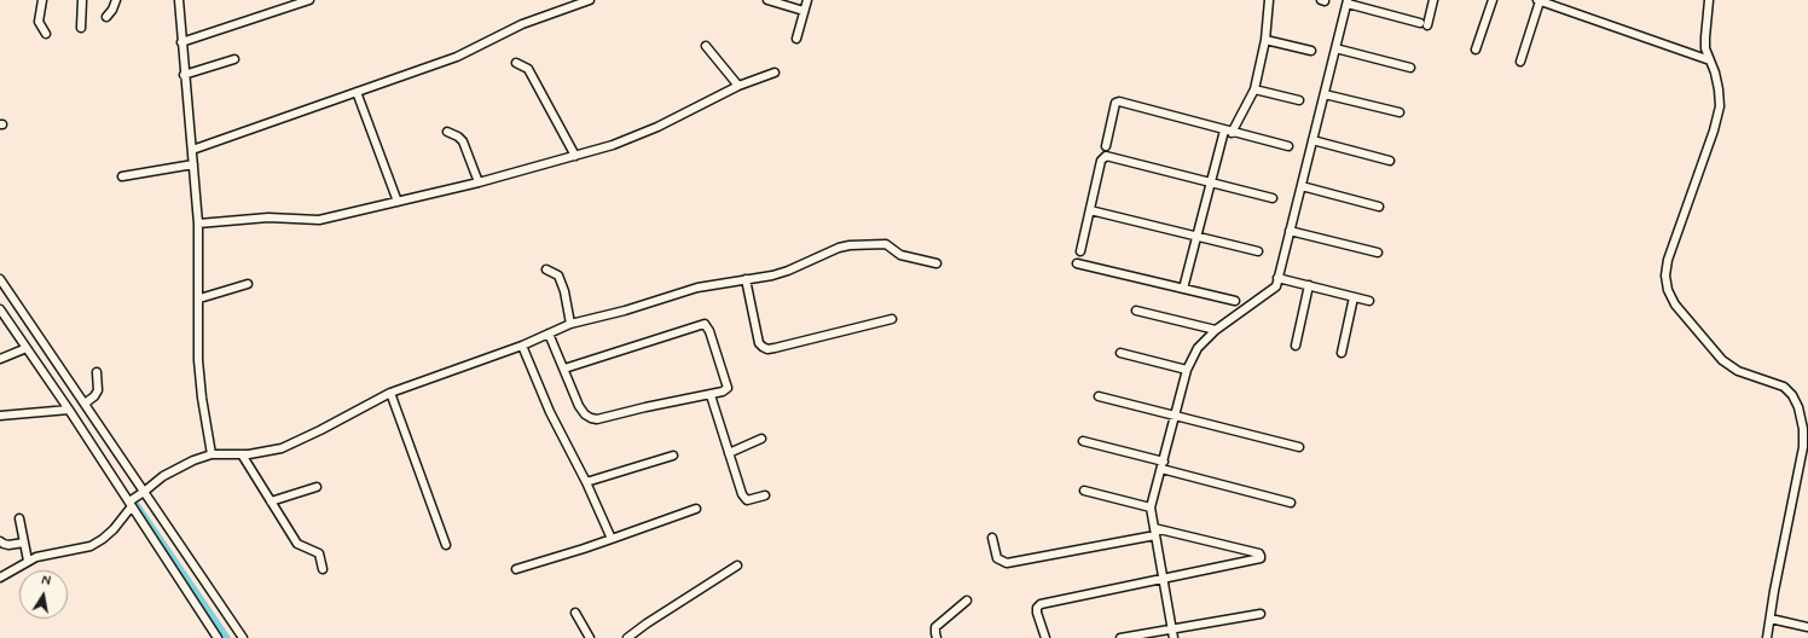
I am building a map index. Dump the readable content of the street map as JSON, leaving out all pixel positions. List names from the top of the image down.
{
  "north": "top"
}
